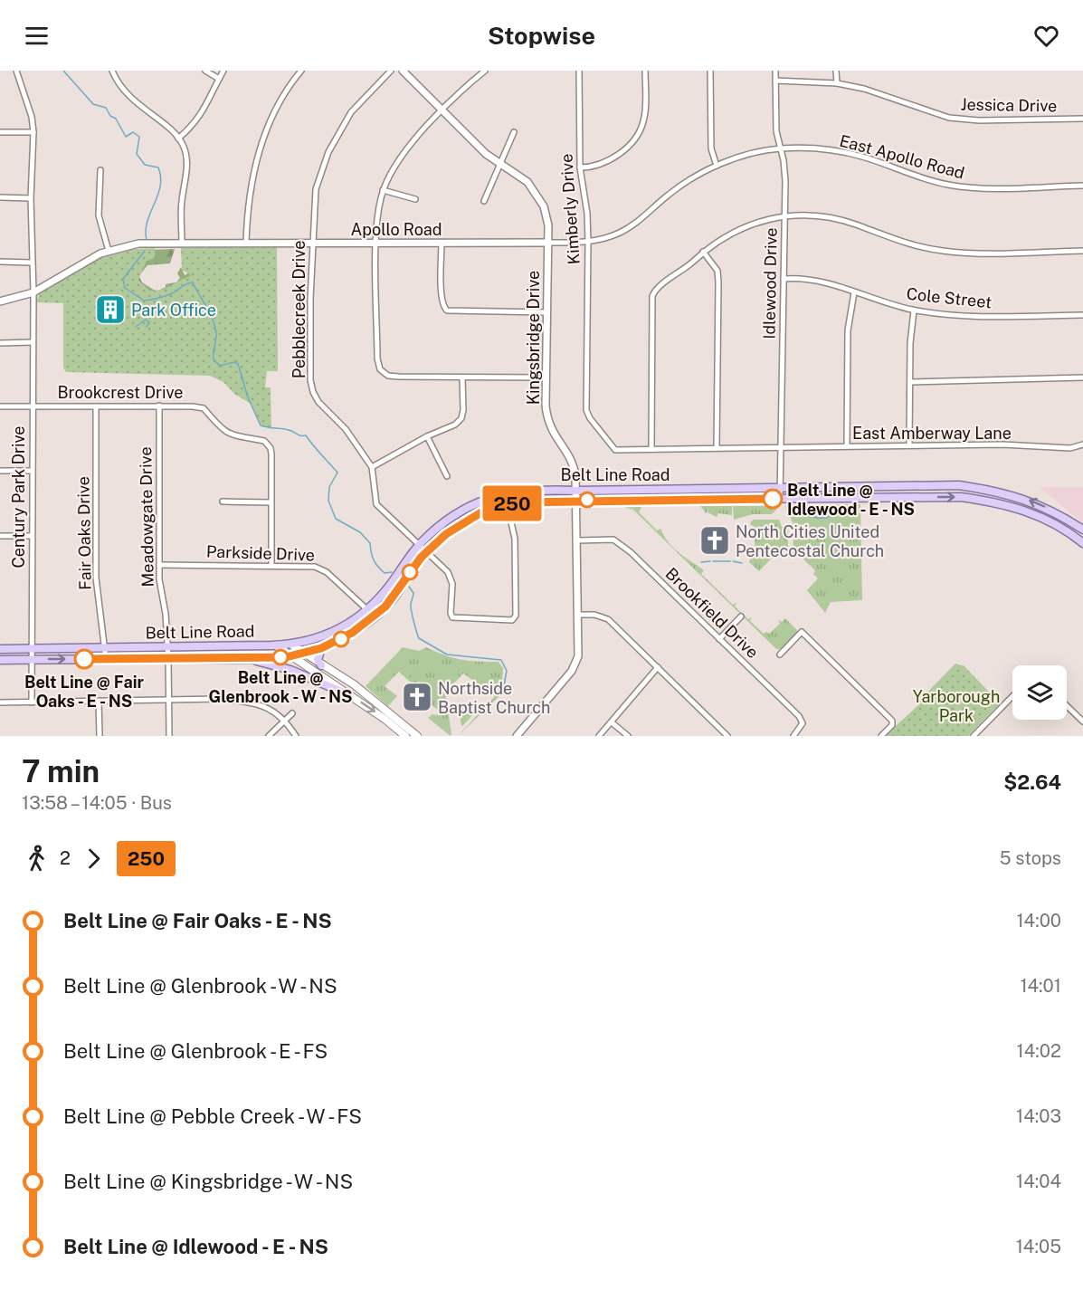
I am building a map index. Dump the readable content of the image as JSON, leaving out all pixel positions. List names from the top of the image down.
{
  "streets": {
    "main road": ["Belt Line Road"],
    "street": [
      "Jessica Drive",
      "East Apollo Road",
      "Kimberly Drive",
      "Apollo Road",
      "Idlewood Drive",
      "Cole Street",
      "Pebblecreek Drive",
      "Kingsbridge Drive",
      "Brookcrest Drive",
      "East Amberway Lane",
      "Century Park Drive",
      "Meadowgate Drive",
      "Fair Oaks Drive",
      "Parkside Drive",
      "Brookfield Drive"
    ]
  },
  "crossings": [
    ["Jessica Drive", "Idlewood Drive"],
    ["East Apollo Road", "Apollo Road"],
    ["East Apollo Road", "Idlewood Drive"],
    ["Kimberly Drive", "Apollo Road"],
    ["Kimberly Drive", "East Amberway Lane"],
    ["Apollo Road", "Idlewood Drive"],
    ["Apollo Road", "Pebblecreek Drive"],
    ["Apollo Road", "Kingsbridge Drive"],
    ["Apollo Road", "Century Park Drive"],
    ["Idlewood Drive", "Cole Street"],
    ["Idlewood Drive", "East Amberway Lane"],
    ["Idlewood Drive", "Belt Line Road"],
    ["Pebblecreek Drive", "Belt Line Road"],
    ["Kingsbridge Drive", "Belt Line Road"],
    ["Kingsbridge Drive", "Brookfield Drive"],
    ["Brookcrest Drive", "Century Park Drive"],
    ["Brookcrest Drive", "Meadowgate Drive"],
    ["Brookcrest Drive", "Fair Oaks Drive"],
    ["Brookcrest Drive", "Parkside Drive"],
    ["Belt Line Road", "Century Park Drive"],
    ["Belt Line Road", "Meadowgate Drive"],
    ["Belt Line Road", "Fair Oaks Drive"],
    ["Belt Line Road", "Parkside Drive"],
    ["Meadowgate Drive", "Parkside Drive"]
  ],
  "parks": ["Yarborough Park"],
  "places": {
    "building": ["Park Office"],
    "other": ["Belt Line @ Idlewood - E - NS", "Belt Line @ Glenbrook - W - NS", "Belt Line @ Fair Oaks - E - NS"],
    "church": ["North Cities United Pentecostal Church", "Northside Baptist Church"]
  },
  "lines": ["bus line 250"],
  "page": {
    "header": "Stopwise",
    "on_map": "250",
    "heading": ["7 min", "13:58 – 14:05 · Bus", "$2.64"],
    "legs": ["2", "250", "5 stops"],
    "list": [
      {
        "name": "Belt Line @ Fair Oaks - E - NS",
        "value": "14:00"
      },
      {
        "name": "Belt Line @ Glenbrook - W - NS",
        "value": "14:01"
      },
      {
        "name": "Belt Line @ Glenbrook - E - FS",
        "value": "14:02"
      },
      {
        "name": "Belt Line @ Pebble Creek - W - FS",
        "value": "14:03"
      },
      {
        "name": "Belt Line @ Kingsbridge - W - NS",
        "value": "14:04"
      },
      {
        "name": "Belt Line @ Idlewood - E - NS",
        "value": "14:05"
      }
    ]
  }
}
